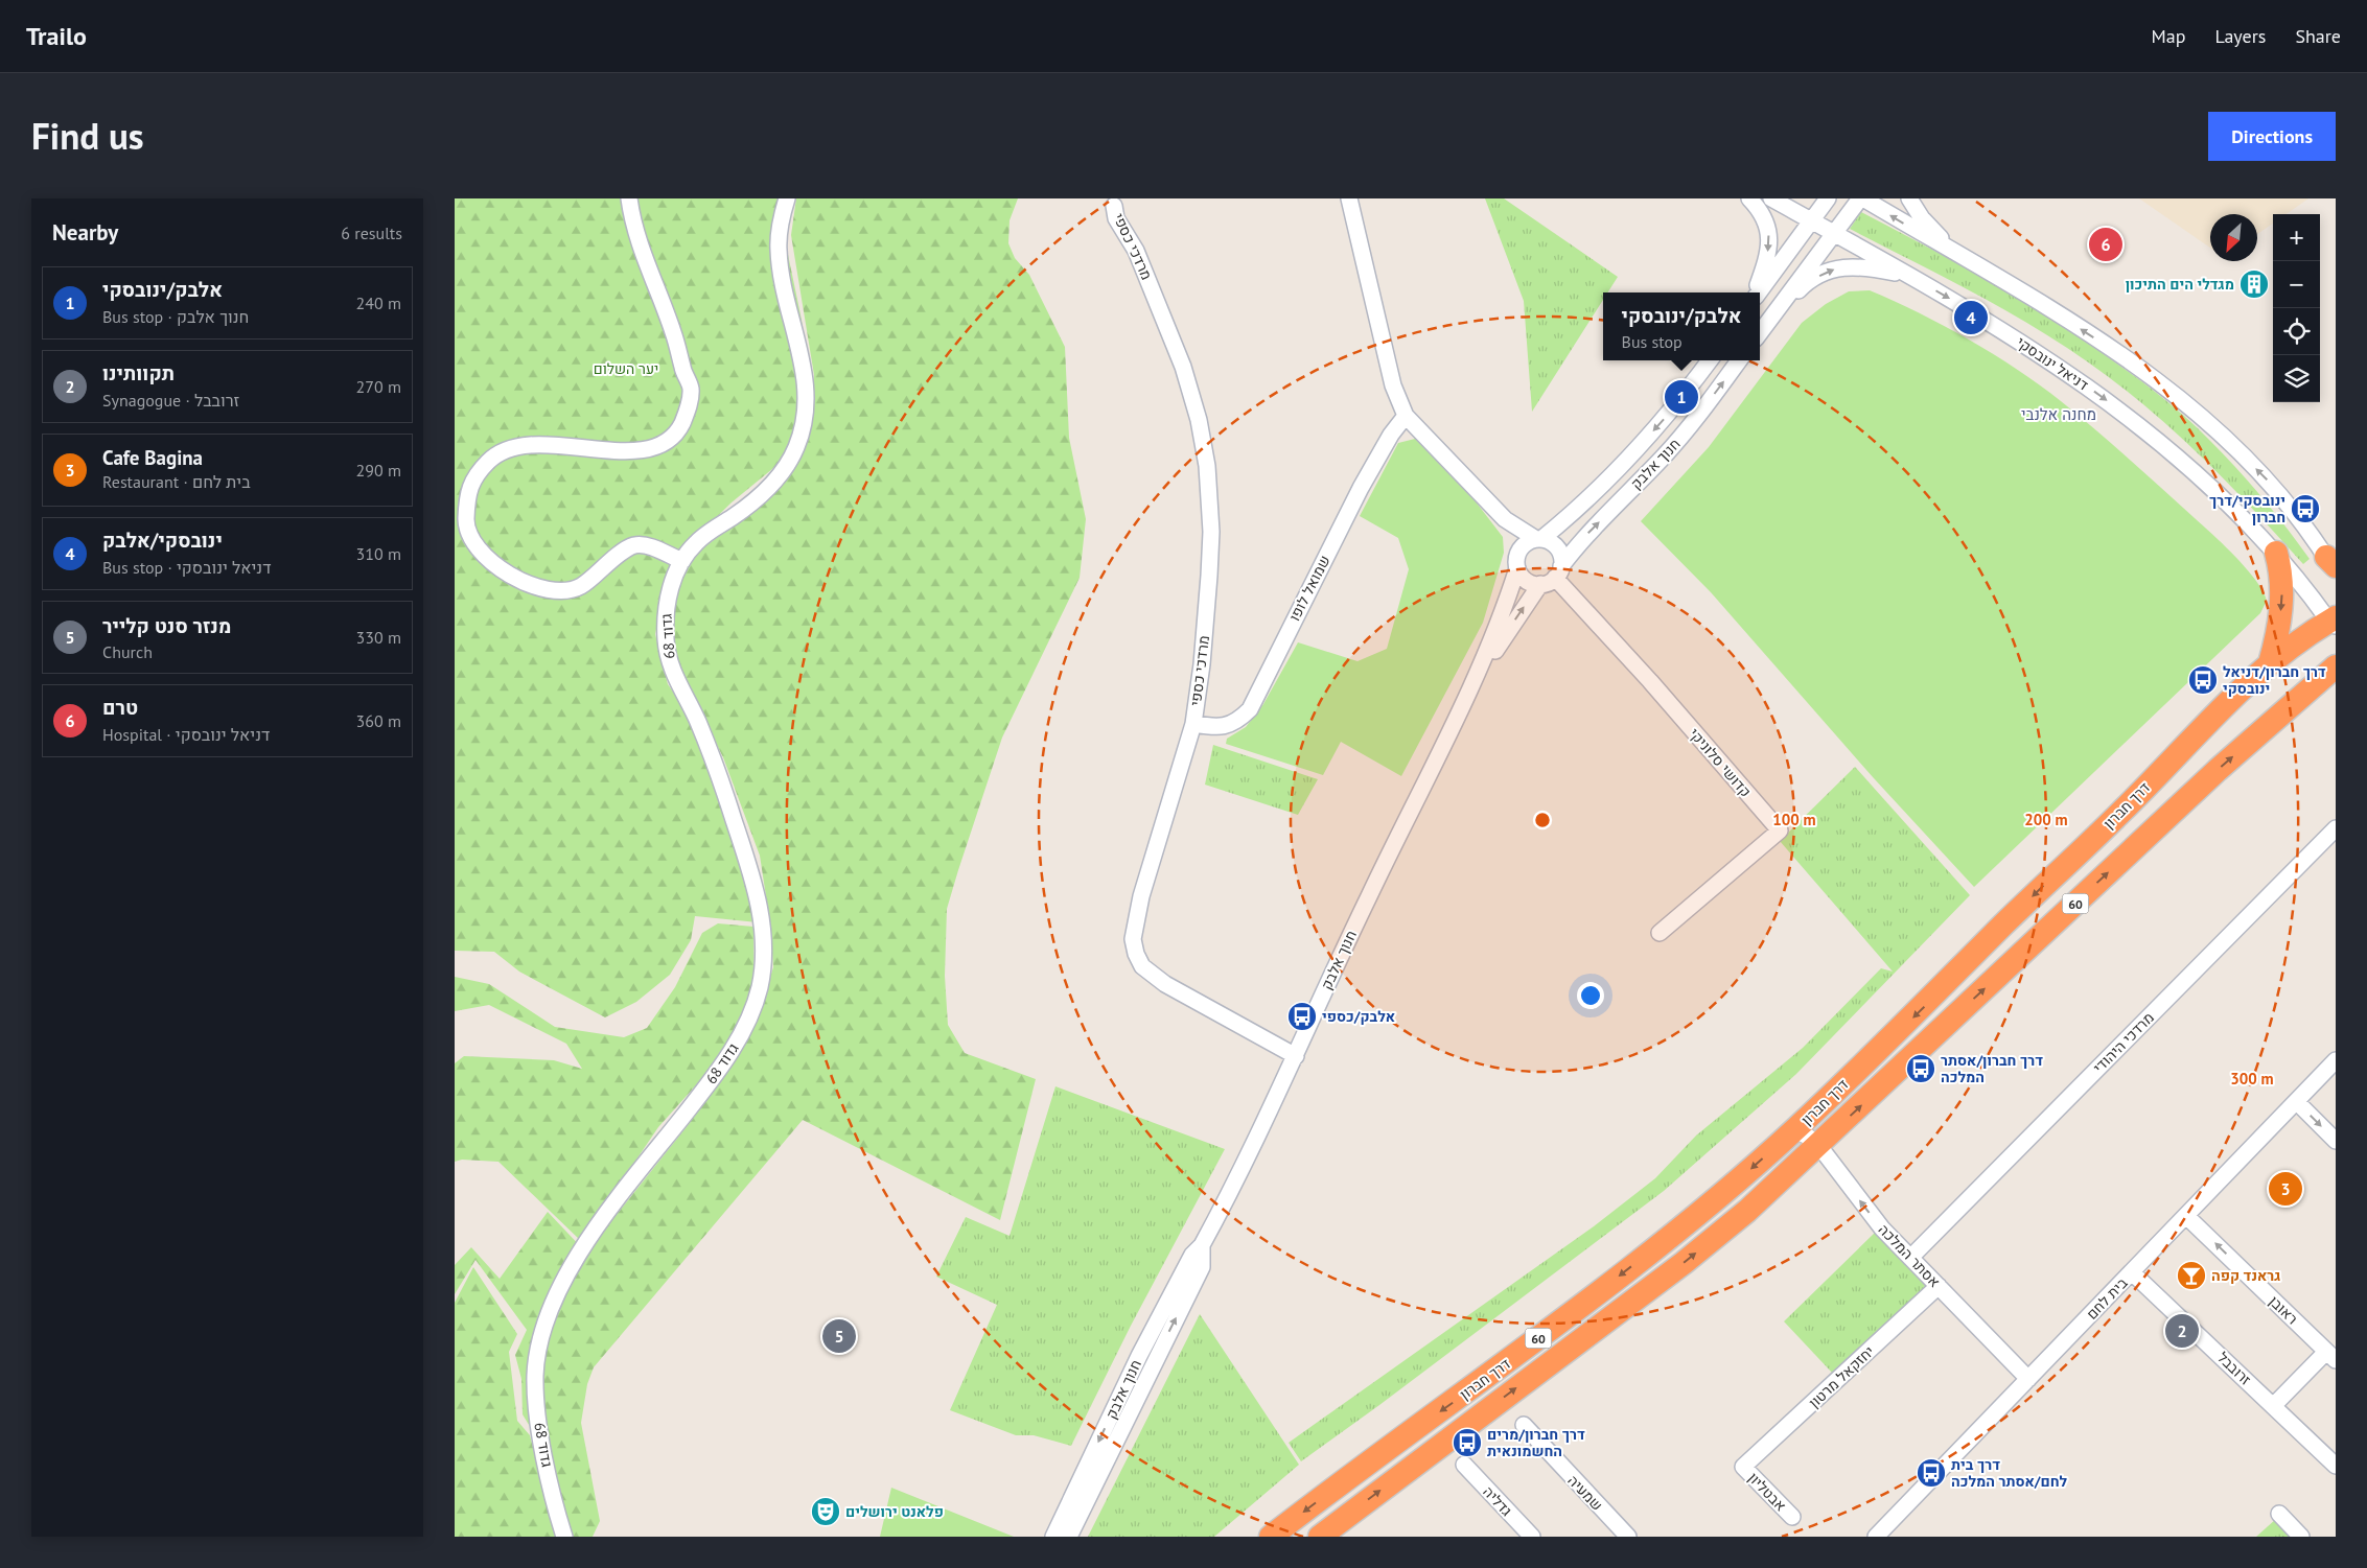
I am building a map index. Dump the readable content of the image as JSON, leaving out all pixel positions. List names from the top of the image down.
{
  "streets": {
    "highway": ["דרך חברון", "60"],
    "street": [
      "מרדכי כספי",
      "דניאל ינובסקי",
      "חנוך אלבק",
      "שמואל לופו",
      "גדוד 68",
      "קדושי סלוניקי",
      "מרדכי היהודי",
      "אסתר המלכה",
      "בית לחם",
      "ראובן",
      "זרובבל",
      "יחזקאל מרטון",
      "אבטליון",
      "שמעיה",
      "גדליה"
    ]
  },
  "crossings": [
    ["מרדכי כספי", "חנוך אלבק"],
    ["מרדכי כספי", "שמואל לופו"],
    ["דניאל ינובסקי", "דרך חברון"],
    ["חנוך אלבק", "קדושי סלוניקי"],
    ["דרך חברון", "אסתר המלכה"],
    ["מרדכי היהודי", "אסתר המלכה"],
    ["אסתר המלכה", "בית לחם"],
    ["אסתר המלכה", "יחזקאל מרטון"],
    ["בית לחם", "ראובן"],
    ["בית לחם", "זרובבל"],
    ["יחזקאל מרטון", "אבטליון"]
  ],
  "one_way": ["אסתר המלכה", "ראובן"],
  "districts": ["מחנה אלנבי"],
  "parks": ["יער השלום"],
  "places": {
    "building": ["מגדלי הים התיכון"],
    "bus stop": [
      "ינובסקי/דרך חברון",
      "דרך חברון/דניאל ינובסקי",
      "אלבק/כספי",
      "דרך חברון/אסתר המלכה",
      "דרך חברון/מרים החשמונאית",
      "דרך בית לחם/אסתר המלכה"
    ],
    "bar": ["גראנד קפה"],
    "theatre": ["פלאנט ירושלים"]
  },
  "north": "bottom left",
  "page": {
    "header": "Trailo",
    "nav": ["Map", "Layers", "Share"],
    "title": "Find us",
    "buttons": "Directions",
    "heading": ["Nearby", "6 results"],
    "map_buttons": ["+", "−"],
    "pins": [
      "6",
      "4",
      "1",
      "3",
      "2",
      "5"
    ],
    "list": [
      {
        "mark": "1",
        "name": "אלבק/ינובסקי",
        "note": "Bus stop · חנוך אלבק",
        "value": "240 m"
      },
      {
        "mark": "2",
        "name": "תקוותינו",
        "note": "Synagogue · זרובבל",
        "value": "270 m"
      },
      {
        "mark": "3",
        "name": "Cafe Bagina",
        "note": "Restaurant · בית לחם",
        "value": "290 m"
      },
      {
        "mark": "4",
        "name": "ינובסקי/אלבק",
        "note": "Bus stop · דניאל ינובסקי",
        "value": "310 m"
      },
      {
        "mark": "5",
        "name": "מנזר סנט קלייר",
        "note": "Church",
        "value": "330 m"
      },
      {
        "mark": "6",
        "name": "טרם",
        "note": "Hospital · דניאל ינובסקי",
        "value": "360 m"
      }
    ],
    "popup": ["אלבק/ינובסקי", "Bus stop"]
  },
  "rings": ["100 m", "200 m", "300 m"]
}
